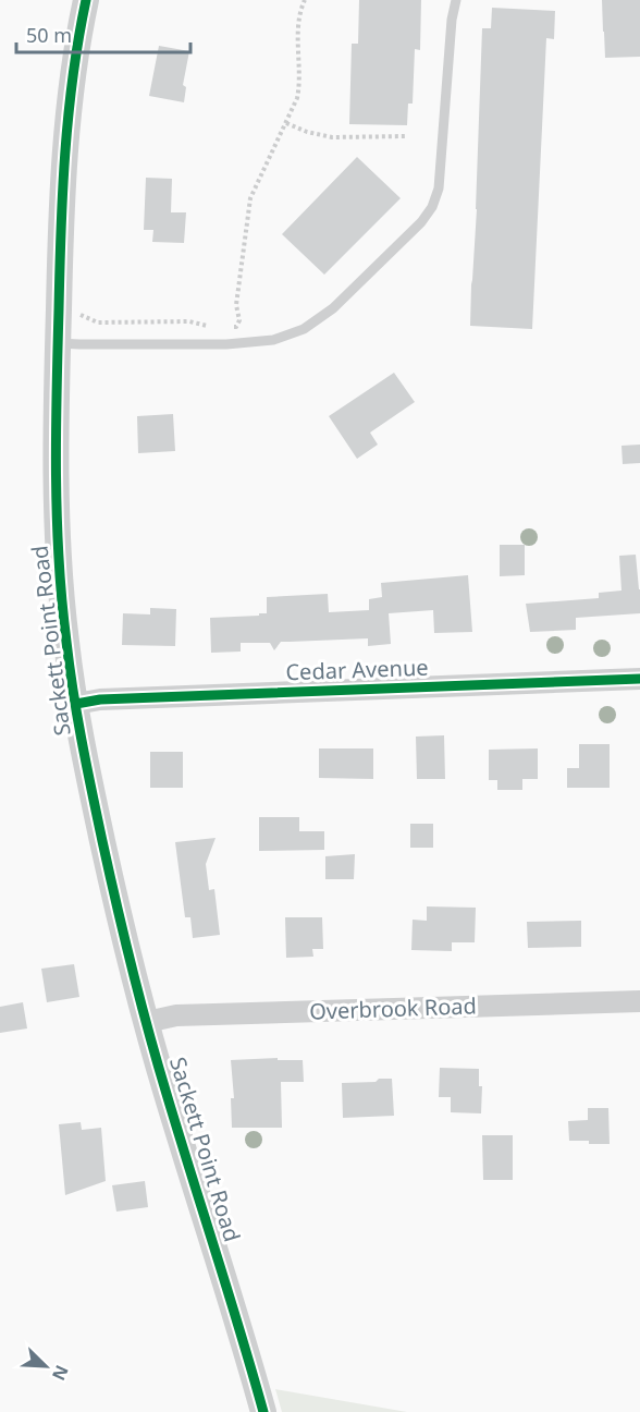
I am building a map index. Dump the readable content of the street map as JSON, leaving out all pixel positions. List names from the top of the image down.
{
  "streets": {
    "street": ["Sackett Point Road", "Cedar Avenue", "Overbrook Road"]
  },
  "crossings": [
    ["Sackett Point Road", "Cedar Avenue"],
    ["Sackett Point Road", "Overbrook Road"]
  ],
  "scale_bar": "50 m",
  "north": "bottom right"
}
